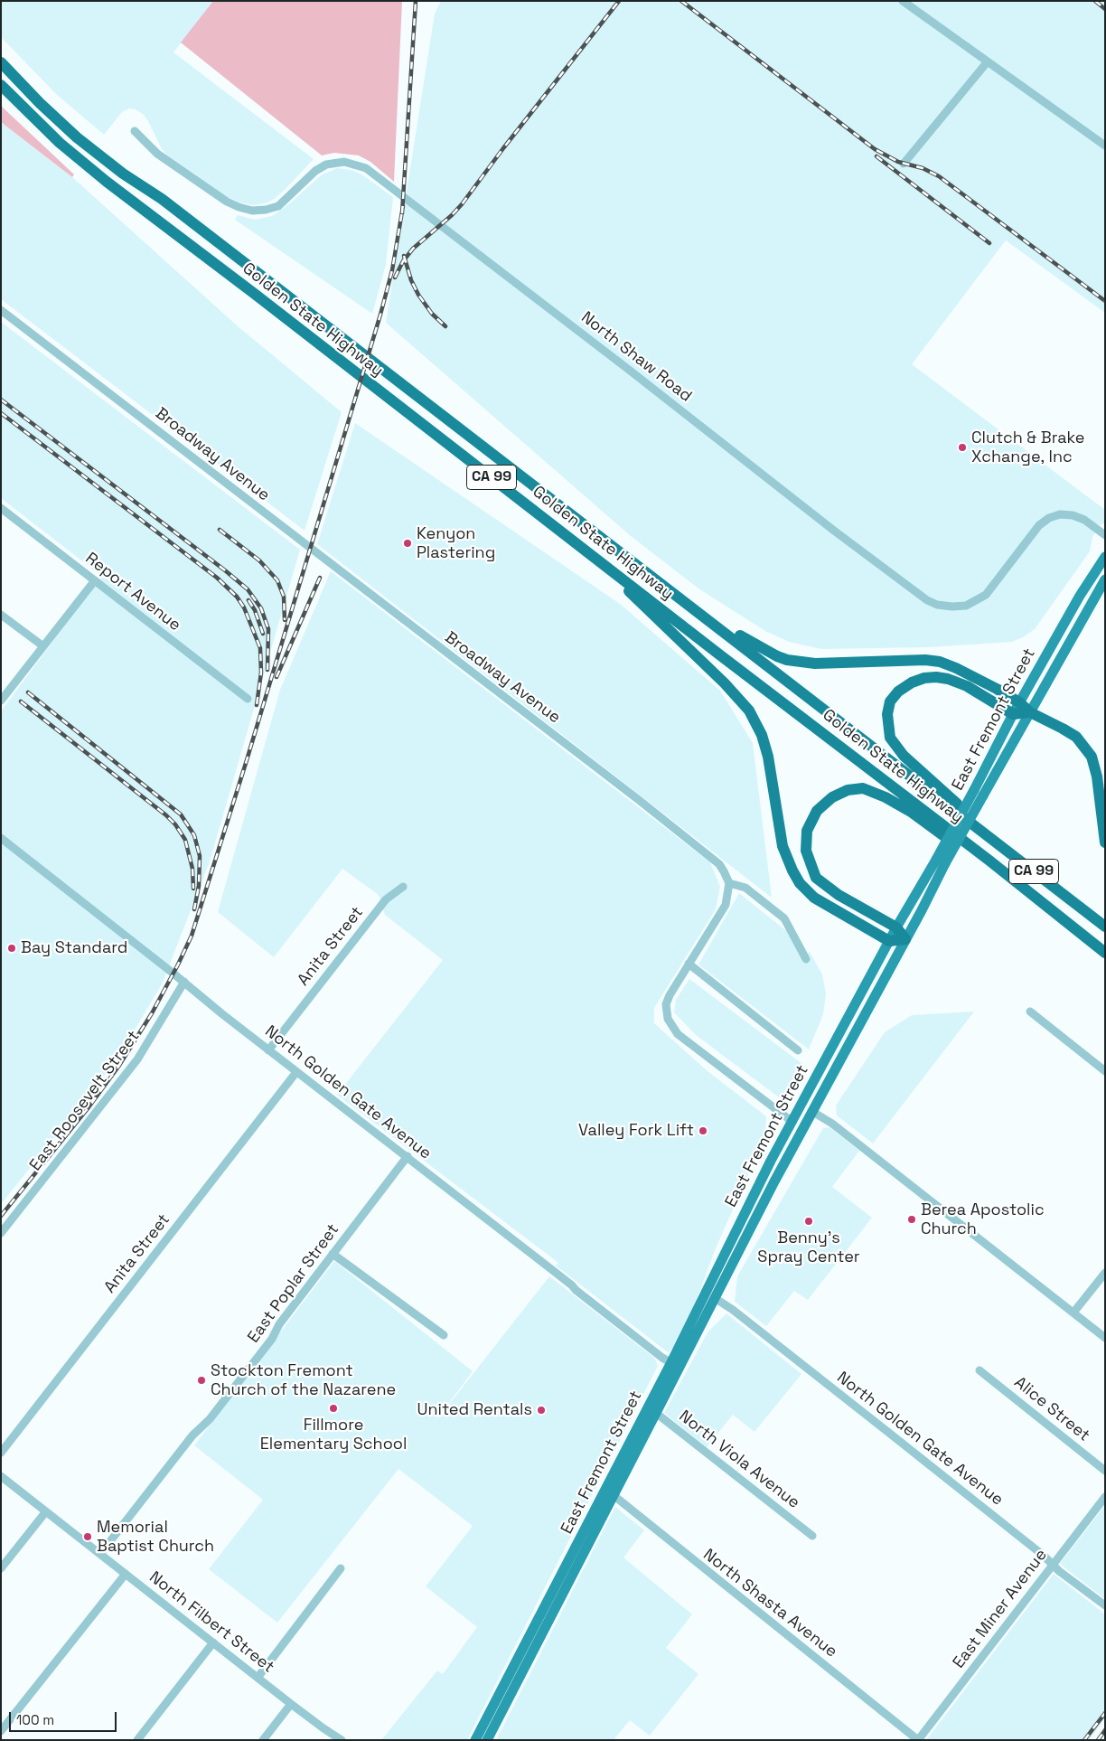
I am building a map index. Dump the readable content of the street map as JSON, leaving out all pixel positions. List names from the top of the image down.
{
  "streets": {
    "highway": ["Golden State Highway", "CA 99"],
    "main road": ["East Fremont Street"],
    "street": [
      "North Shaw Road",
      "Broadway Avenue",
      "Report Avenue",
      "Anita Street",
      "North Golden Gate Avenue",
      "East Roosevelt Street",
      "East Poplar Street",
      "Alice Street",
      "North Viola Avenue",
      "North Shasta Avenue",
      "East Miner Avenue",
      "North Filbert Street"
    ]
  },
  "crossings": [
    ["East Fremont Street", "North Golden Gate Avenue"],
    ["East Fremont Street", "North Viola Avenue"],
    ["East Fremont Street", "North Shasta Avenue"],
    ["Anita Street", "North Golden Gate Avenue"],
    ["North Golden Gate Avenue", "East Roosevelt Street"],
    ["North Golden Gate Avenue", "East Poplar Street"],
    ["North Golden Gate Avenue", "East Miner Avenue"],
    ["East Poplar Street", "North Filbert Street"],
    ["North Shasta Avenue", "East Miner Avenue"]
  ],
  "places": [
    "Clutch & Brake Xchange, Inc",
    "Kenyon Plastering",
    "Bay Standard",
    "Valley Fork Lift",
    "Berea Apostolic Church",
    "Benny's Spray Center",
    "Stockton Fremont Church of the Nazarene",
    "Fillmore Elementary School",
    "United Rentals",
    "Memorial Baptist Church"
  ],
  "scale_bar": "100 m"
}
